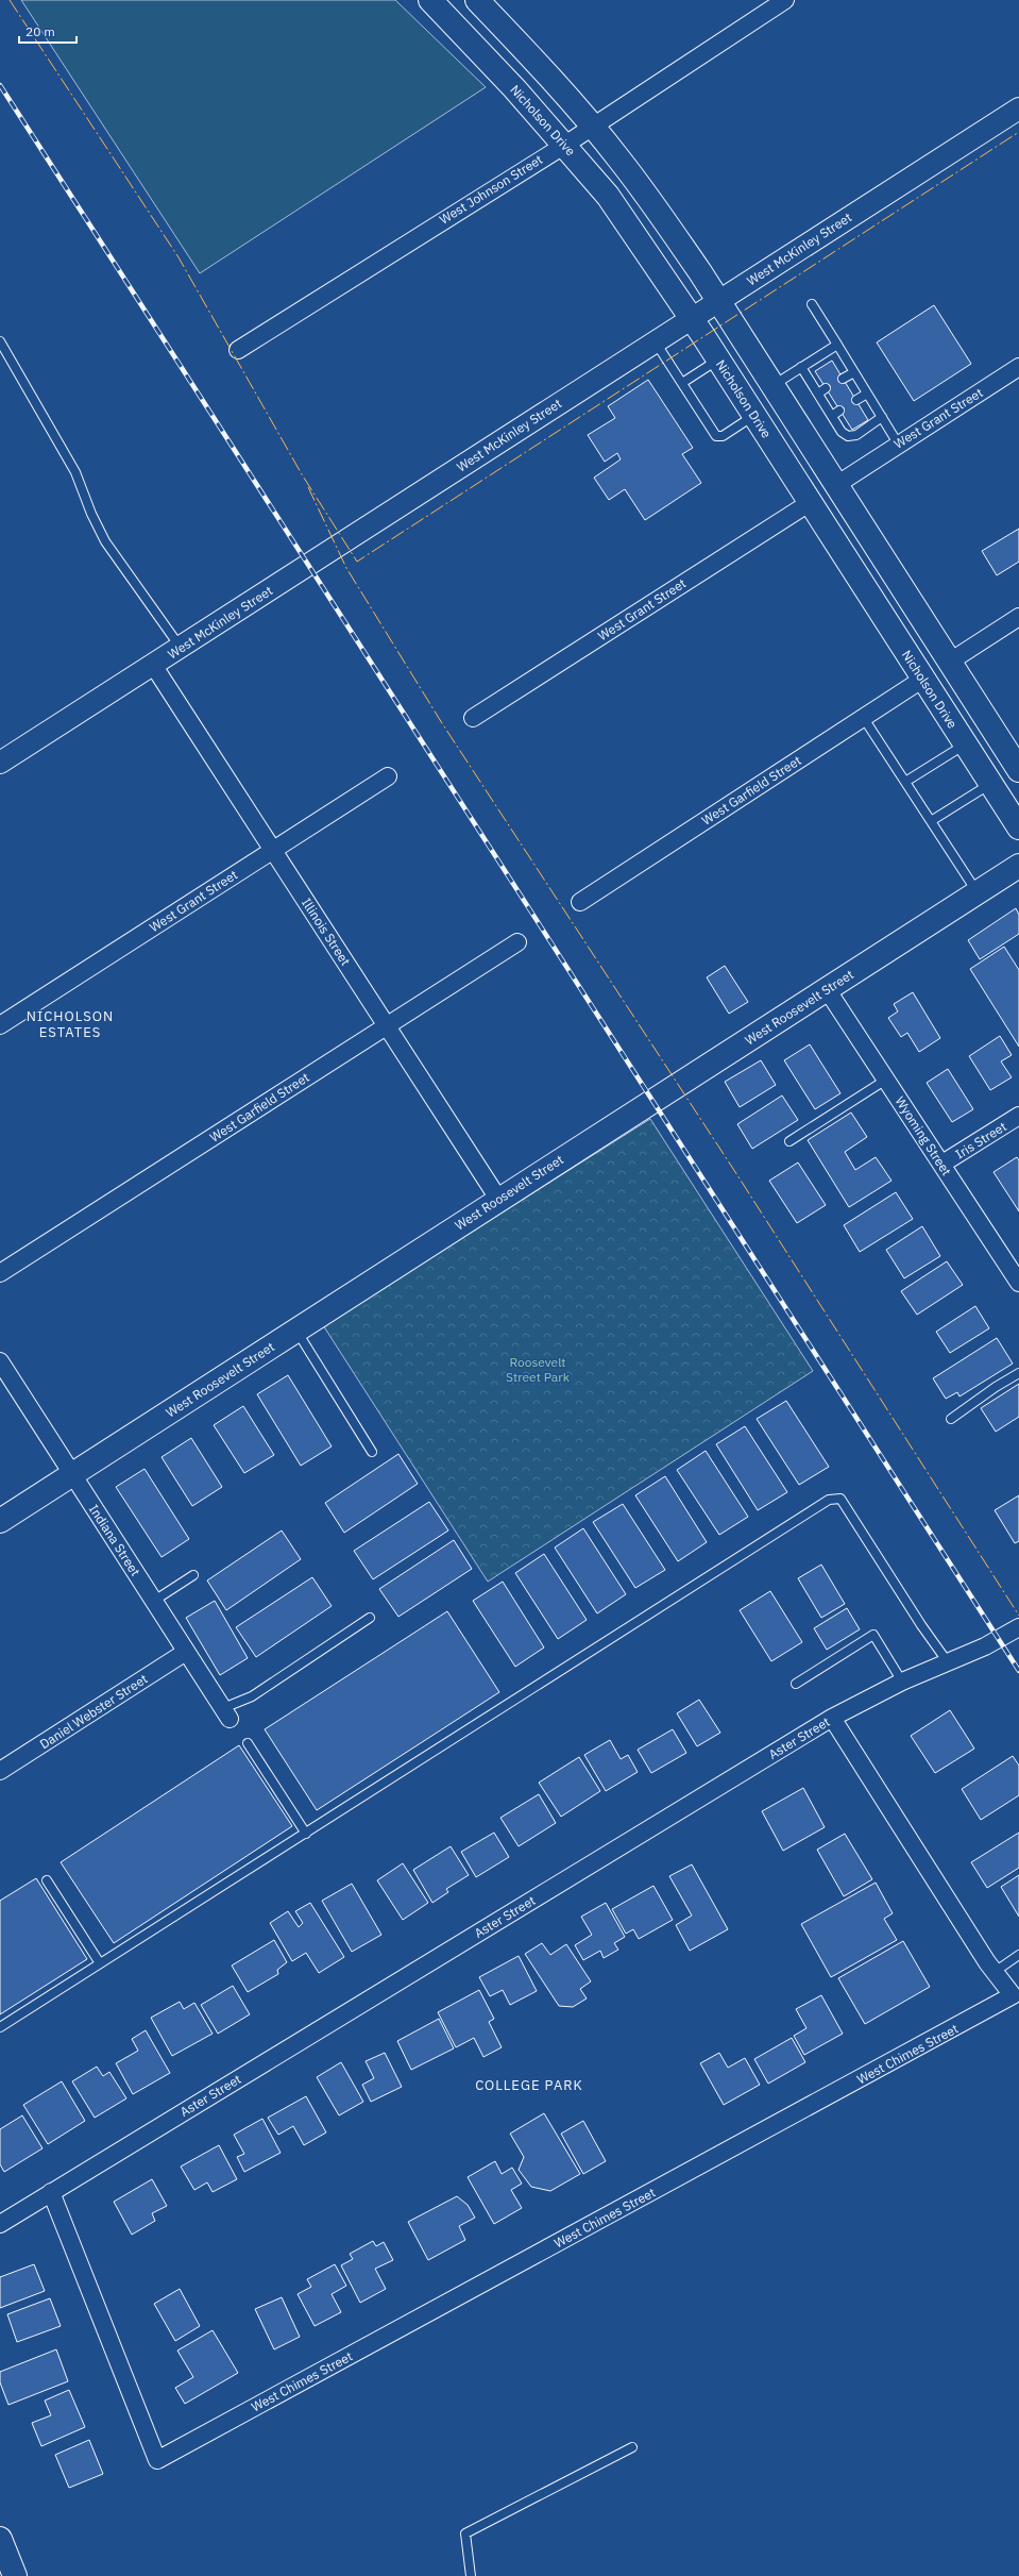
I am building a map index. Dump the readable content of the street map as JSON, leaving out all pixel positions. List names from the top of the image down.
{
  "streets": {
    "main road": ["Nicholson Drive", "West Roosevelt Street"],
    "street": [
      "West Johnson Street",
      "West McKinley Street",
      "West Grant Street",
      "West Garfield Street",
      "Illinois Street",
      "Wyoming Street",
      "Iris Street",
      "Indiana Street",
      "Daniel Webster Street",
      "Aster Street",
      "West Chimes Street"
    ]
  },
  "crossings": [
    ["Nicholson Drive", "West Johnson Street"],
    ["Nicholson Drive", "West McKinley Street"],
    ["Nicholson Drive", "West Grant Street"],
    ["Nicholson Drive", "West Garfield Street"],
    ["West McKinley Street", "Illinois Street"],
    ["West Grant Street", "Illinois Street"],
    ["West Garfield Street", "Illinois Street"],
    ["Illinois Street", "West Roosevelt Street"],
    ["West Roosevelt Street", "Wyoming Street"],
    ["West Roosevelt Street", "Indiana Street"],
    ["Wyoming Street", "Iris Street"],
    ["Indiana Street", "Daniel Webster Street"],
    ["Aster Street", "West Chimes Street"]
  ],
  "districts": ["NICHOLSON ESTATES", "COLLEGE PARK"],
  "parks": ["Roosevelt Street Park"],
  "scale_bar": "20 m"
}
